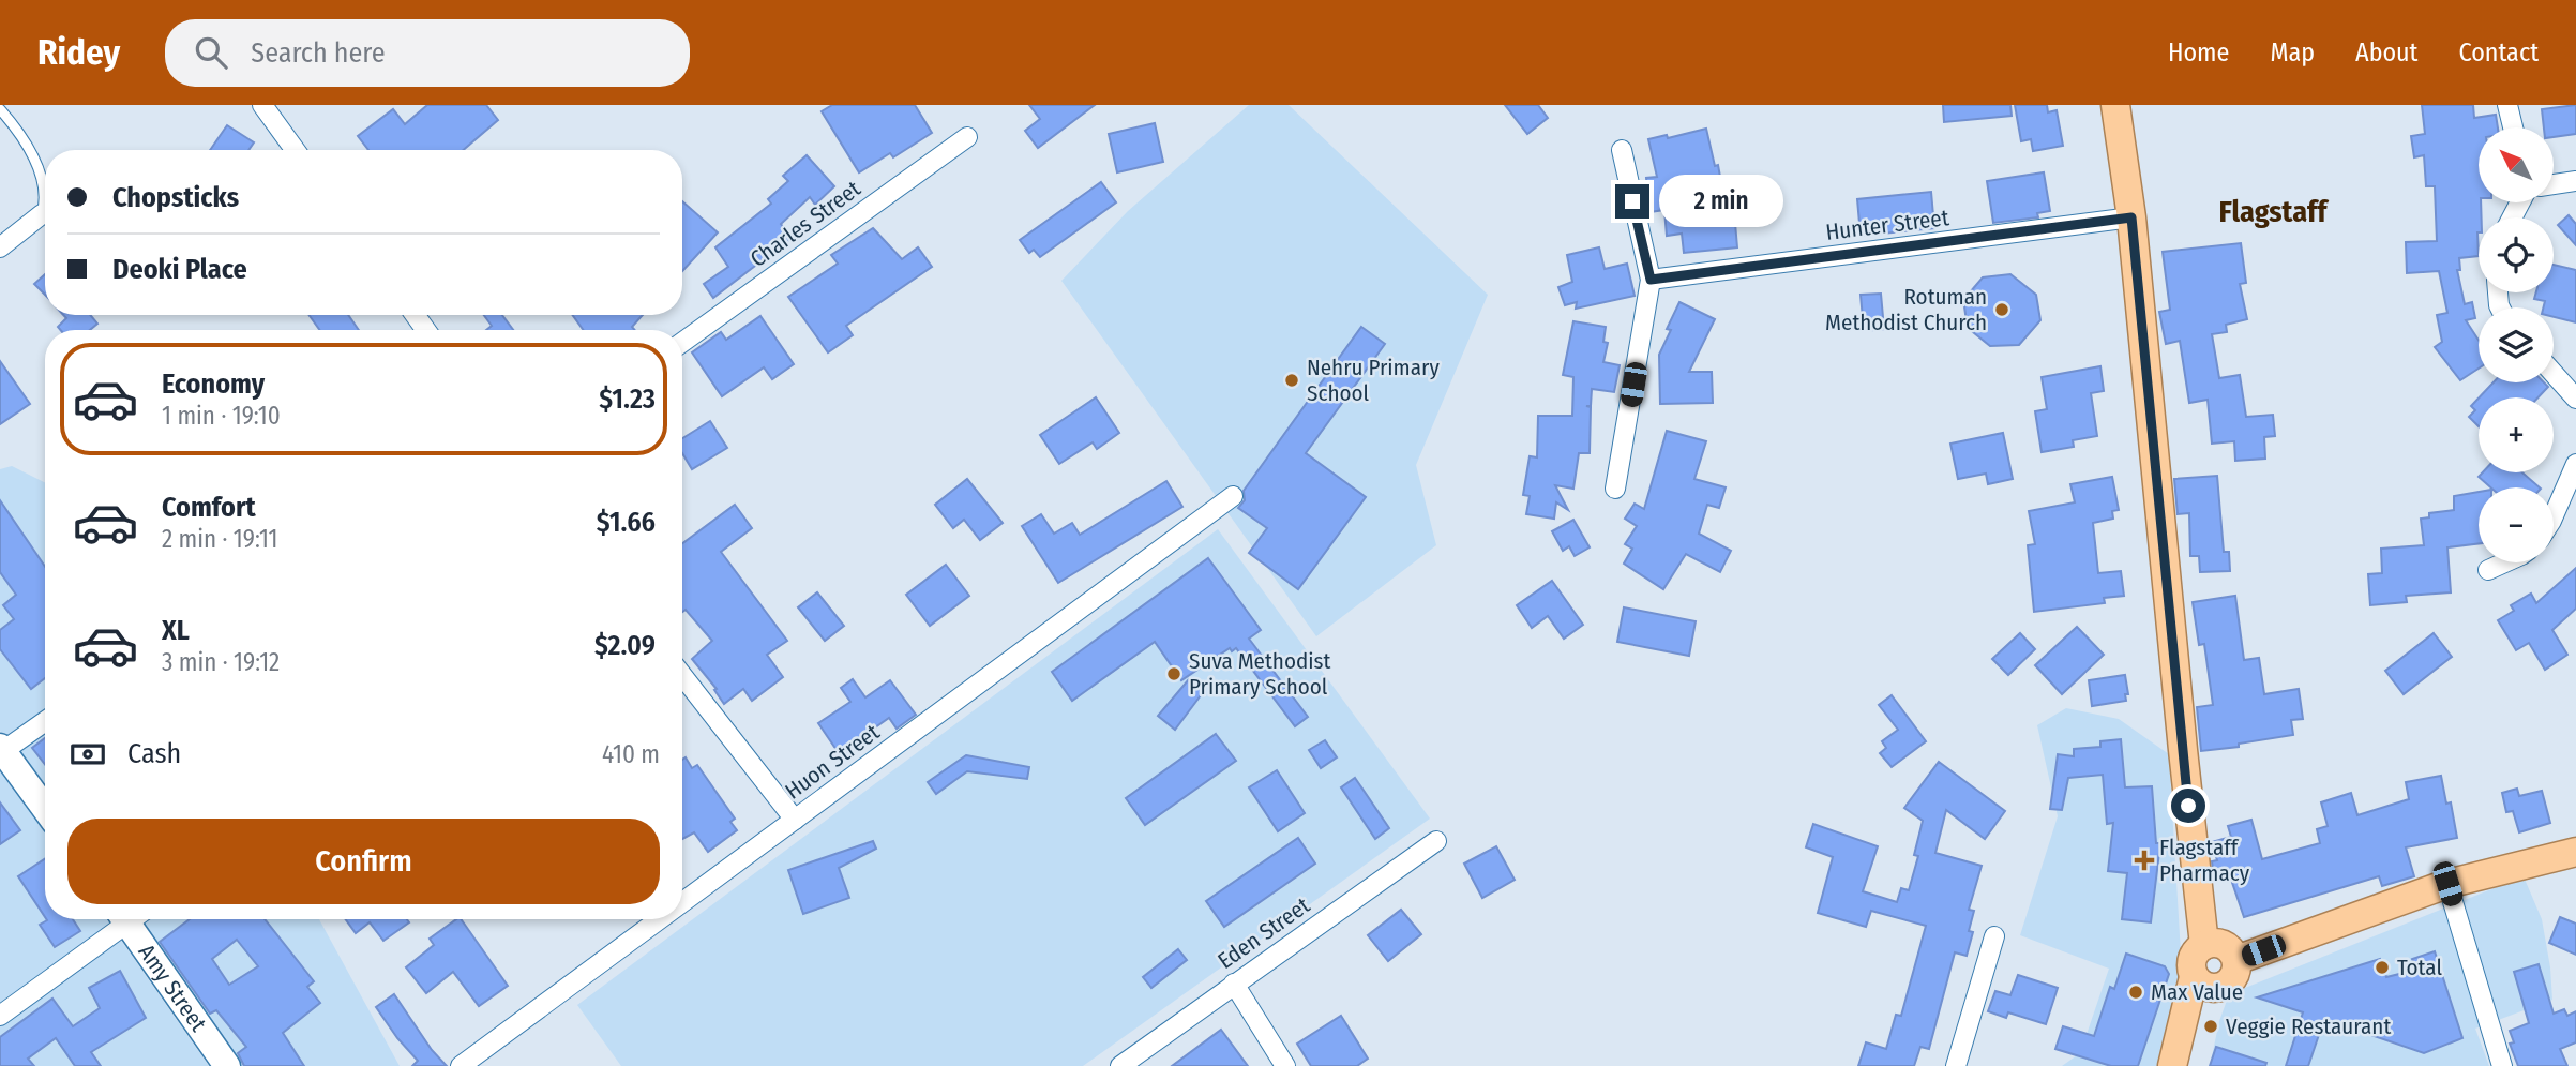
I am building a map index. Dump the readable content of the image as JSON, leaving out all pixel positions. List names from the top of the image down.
{
  "streets": {
    "main road": ["Amy Street"],
    "street": [
      "Charles Street",
      "Hunter Street",
      "Huon Street",
      "Eden Street"
    ]
  },
  "districts": ["Flagstaff"],
  "places": {
    "other": [
      "Rotuman Methodist Church",
      "Nehru Primary School",
      "Suva Methodist Primary School",
      "Total",
      "Max Value",
      "Veggie Restaurant"
    ],
    "health": ["Flagstaff Pharmacy"]
  },
  "north": "top left",
  "page": {
    "header": "Ridey",
    "search": "Search here",
    "nav": [
      "Home",
      "Map",
      "About",
      "Contact"
    ],
    "map_buttons": ["+", "−"],
    "banner": ["Chopsticks", "Deoki Place"],
    "bubble": "2 min",
    "list": [
      {
        "name": "Economy",
        "note": "1 min · 19:10",
        "value": "$1.23"
      },
      {
        "name": "Comfort",
        "note": "2 min · 19:11",
        "value": "$1.66"
      },
      {
        "name": "XL",
        "note": "3 min · 19:12",
        "value": "$2.09"
      }
    ],
    "pay": ["Cash", "410 m"],
    "buttons": "Confirm"
  }
}
